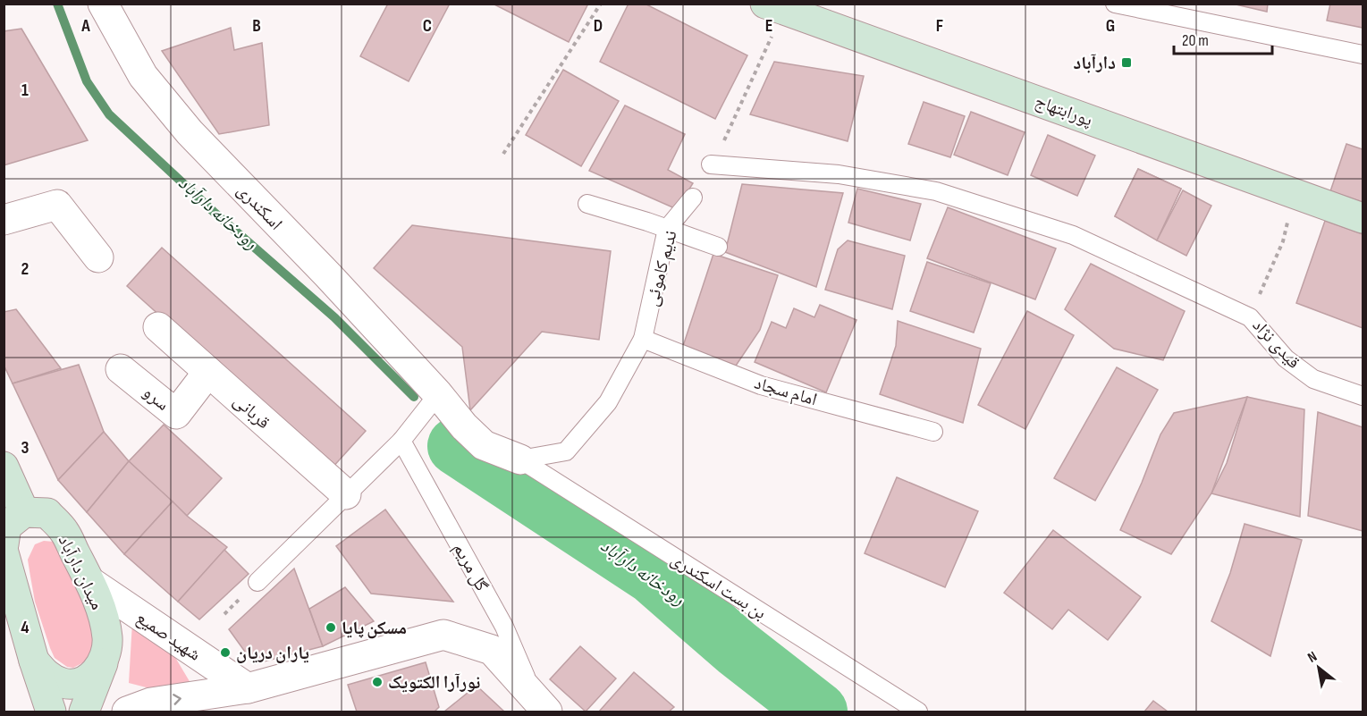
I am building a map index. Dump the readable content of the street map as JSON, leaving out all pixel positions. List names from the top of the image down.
{
  "streets": {
    "main road": ["پورابتهاج", "میدان دارآباد"],
    "street": [
      "اسکندری",
      "سرو",
      "قربانی",
      "شهید صمیع"
    ],
    "lane": [
      "ندیم کاموئی",
      "قیدی نژاد",
      "امام سجاد",
      "گل مریم",
      "بن بست اسکندری"
    ]
  },
  "crossings": [
    ["پورابتهاج", "قیدی نژاد"],
    ["اسکندری", "ندیم کاموئی"],
    ["اسکندری", "بن بست اسکندری"],
    ["ندیم کاموئی", "امام سجاد"],
    ["ندیم کاموئی", "بن بست اسکندری"],
    ["سرو", "قربانی"],
    ["میدان دارآباد", "شهید صمیع"]
  ],
  "water": ["رودخانه دارآباد"],
  "places": {
    "transit": ["دارآباد"],
    "other": ["مسکن پایا", "یاران دریان", "نورآرا الکتویک"]
  },
  "scale_bar": "20 m",
  "north": "top left",
  "grid": {
    "columns": [
      "A",
      "B",
      "C",
      "D",
      "E",
      "F",
      "G"
    ],
    "rows": [
      "1",
      "2",
      "3",
      "4"
    ]
  }
}
